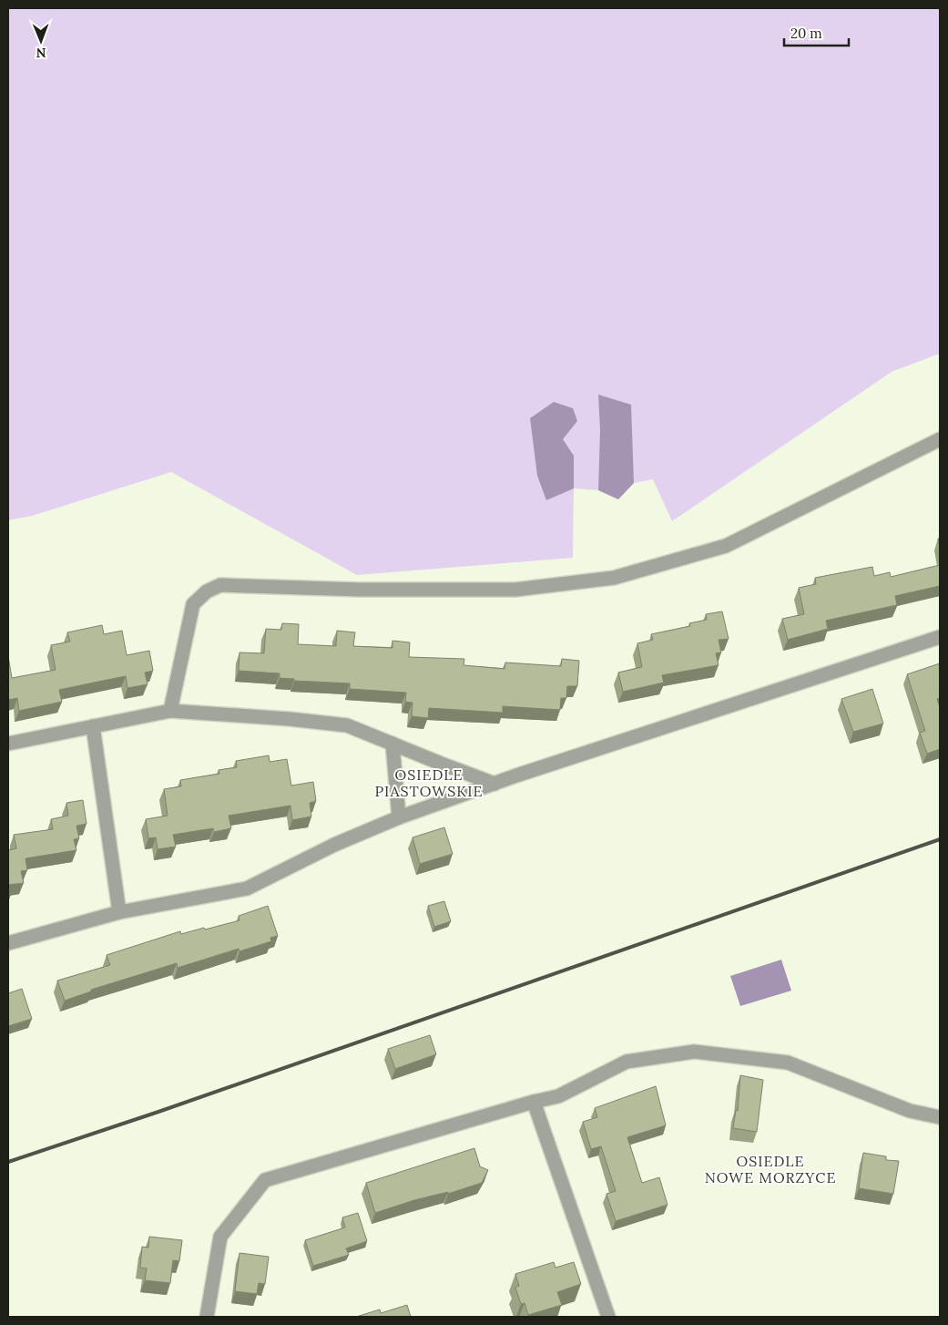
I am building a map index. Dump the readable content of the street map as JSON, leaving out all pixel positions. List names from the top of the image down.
{
  "districts": ["OSIEDLE PIASTOWSKIE", "OSIEDLE NOWE MORZYCE"],
  "scale_bar": "20 m",
  "north": "bottom"
}
